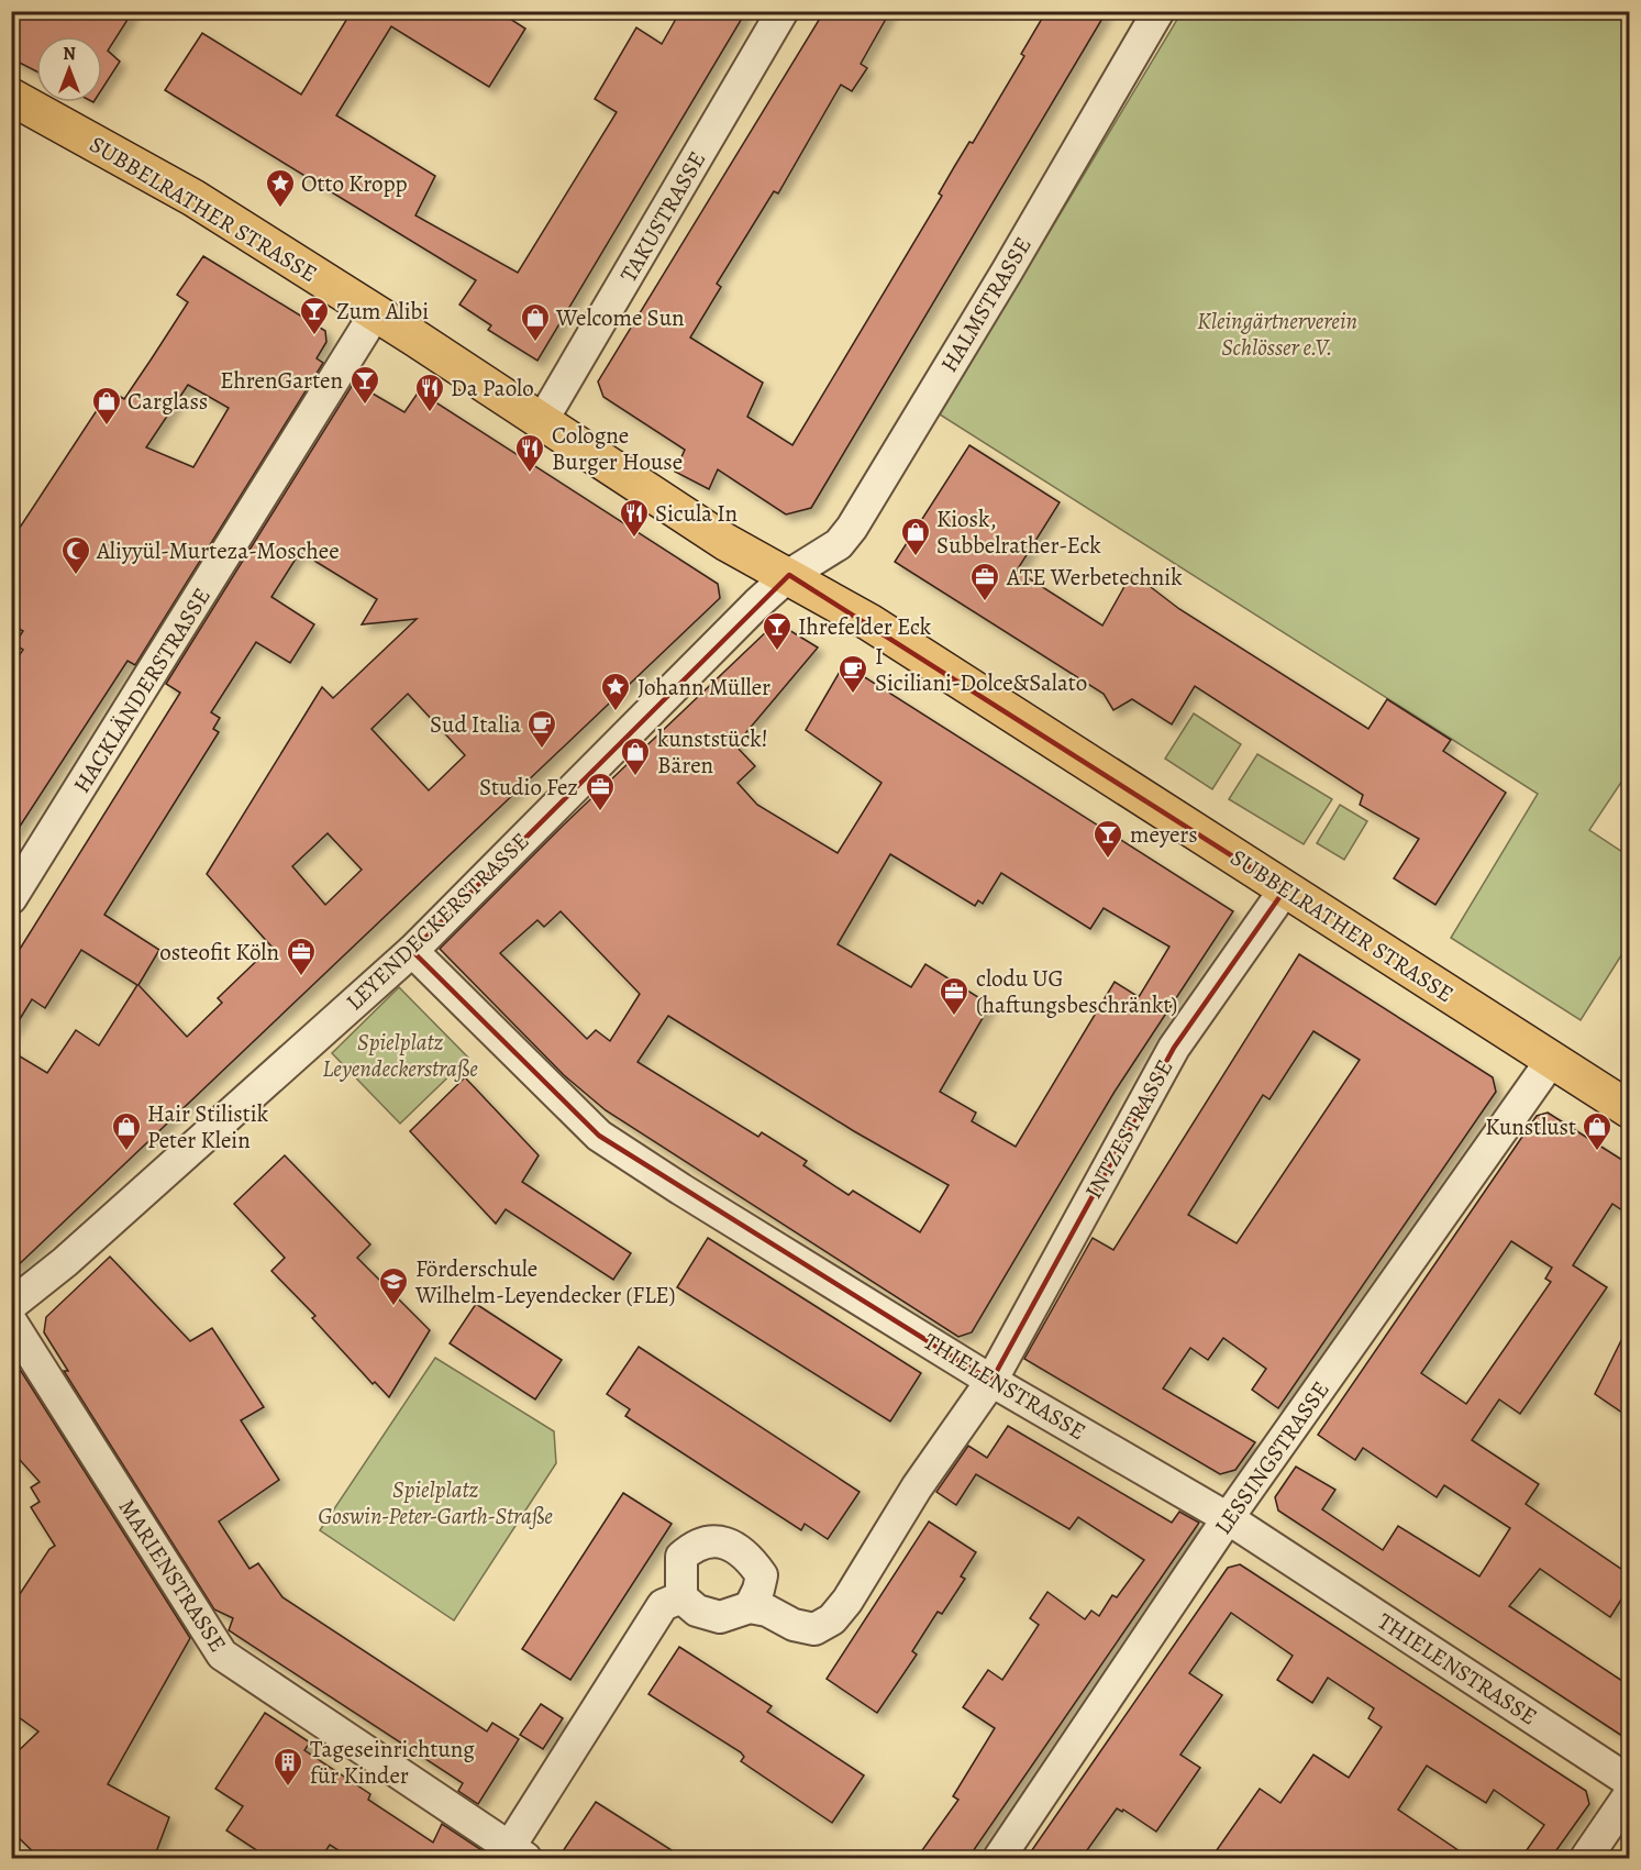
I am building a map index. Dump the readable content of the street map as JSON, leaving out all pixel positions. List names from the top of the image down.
{
  "streets": {
    "main road": ["SUBBELRATHER STRASSE"],
    "street": [
      "TAKUSTRASSE",
      "HALMSTRASSE",
      "HACKLÄNDERSTRASSE",
      "LEYENDECKERSTRASSE",
      "INTZESTRASSE",
      "THIELENSTRASSE",
      "LESSINGSTRASSE",
      "MARIENSTRASSE"
    ]
  },
  "crossings": [
    ["SUBBELRATHER STRASSE", "TAKUSTRASSE"],
    ["SUBBELRATHER STRASSE", "HALMSTRASSE"],
    ["SUBBELRATHER STRASSE", "HACKLÄNDERSTRASSE"],
    ["SUBBELRATHER STRASSE", "LEYENDECKERSTRASSE"],
    ["SUBBELRATHER STRASSE", "INTZESTRASSE"],
    ["SUBBELRATHER STRASSE", "LESSINGSTRASSE"],
    ["HALMSTRASSE", "LEYENDECKERSTRASSE"],
    ["LEYENDECKERSTRASSE", "THIELENSTRASSE"],
    ["INTZESTRASSE", "THIELENSTRASSE"],
    ["THIELENSTRASSE", "LESSINGSTRASSE"]
  ],
  "parks": ["Kleingärtnerverein Schlösser e.V.", "Spielplatz Leyendeckerstraße", "Spielplatz Goswin-Peter-Garth-Straße"],
  "places": {
    "place": ["Otto Kropp", "Johann Müller"],
    "bar": [
      "Zum Alibi",
      "EhrenGarten",
      "Ihrefelder Eck",
      "meyers"
    ],
    "shop": [
      "Welcome Sun",
      "Carglass",
      "Kiosk, Subbelrather-Eck",
      "kunststück! Bären",
      "Hair Stilistik Peter Klein",
      "Kunstlust"
    ],
    "restaurant": ["Da Paolo", "Cologne Burger House", "Sicula In"],
    "mosque": ["Aliyyül-Murteza-Moschee"],
    "office": [
      "ATE Werbetechnik",
      "Studio Fez",
      "osteofit Köln",
      "clodu UG (haftungsbeschränkt)"
    ],
    "cafe": ["I Siciliani-Dolce&Salato", "Sud Italia"],
    "school or university": ["Förderschule Wilhelm-Leyendecker (FLE)"],
    "building": ["Tageseinrichtung für Kinder"]
  },
  "north": "top"
}
